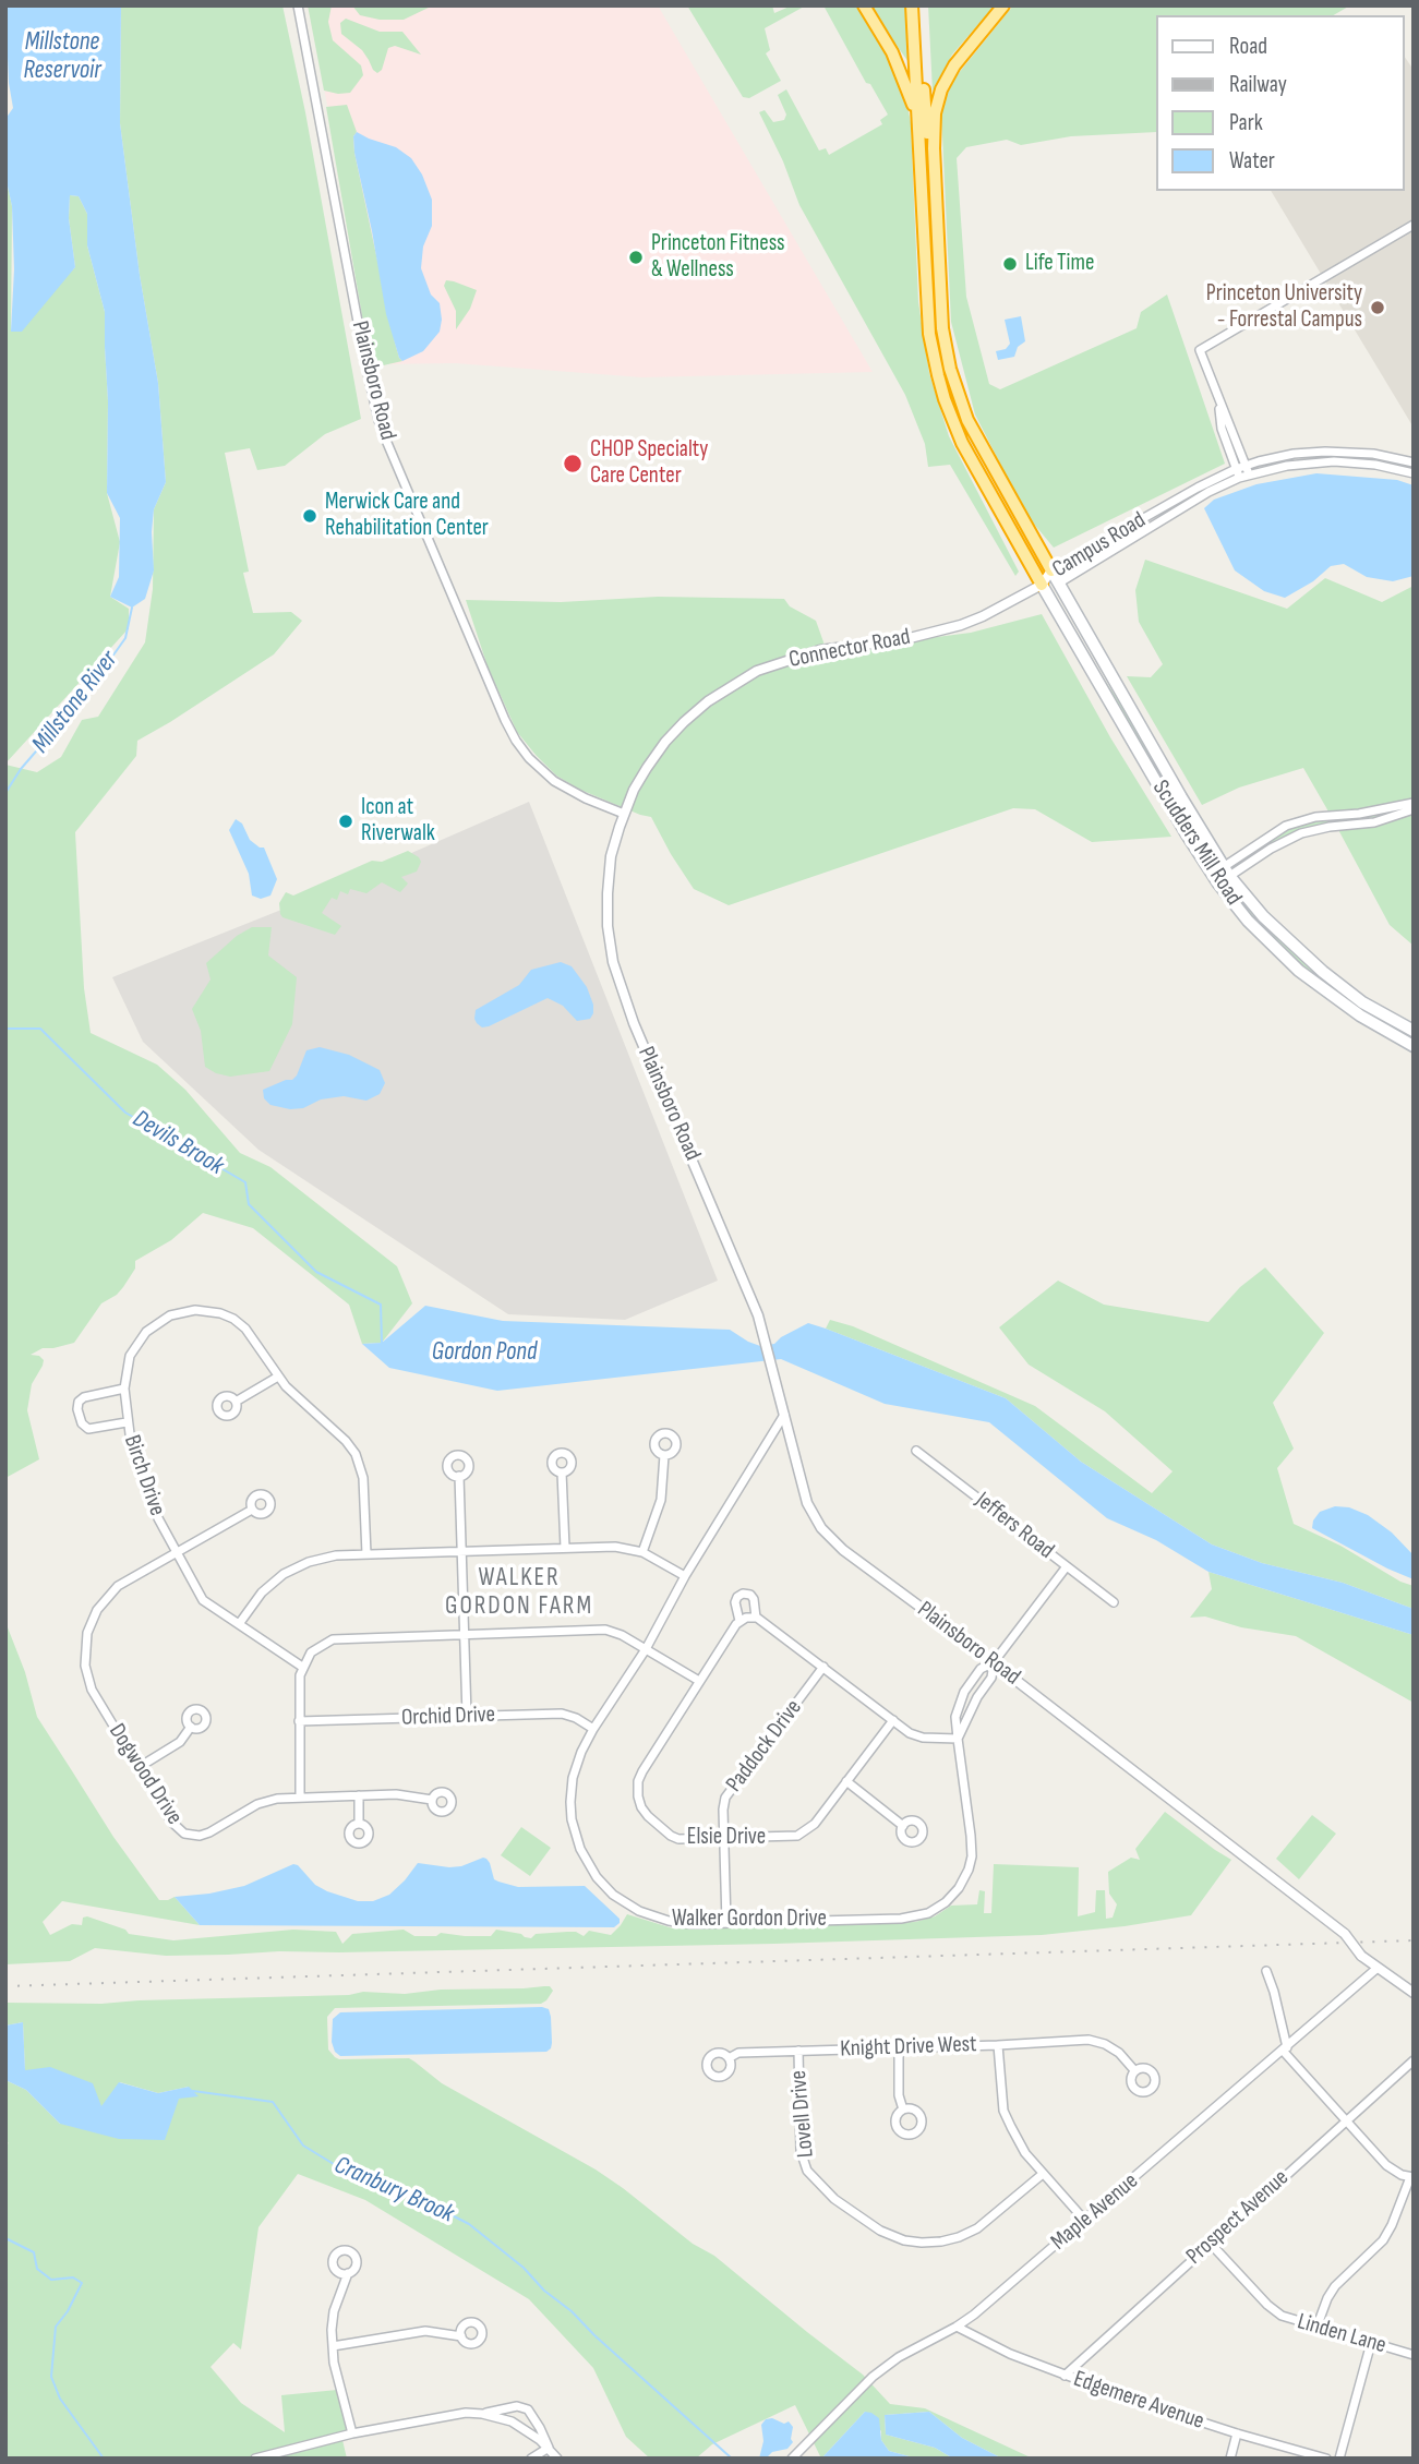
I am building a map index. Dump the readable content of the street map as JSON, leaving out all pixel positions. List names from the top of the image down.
{
  "streets": {
    "main road": ["Scudders Mill Road"],
    "street": [
      "Plainsboro Road",
      "Campus Road",
      "Connector Road",
      "Birch Drive",
      "Jeffers Road",
      "Orchid Drive",
      "Paddock Drive",
      "Dogwood Drive",
      "Elsie Drive",
      "Walker Gordon Drive",
      "Knight Drive West",
      "Lovell Drive",
      "Maple Avenue",
      "Prospect Avenue",
      "Linden Lane",
      "Edgemere Avenue"
    ]
  },
  "crossings": [
    ["Plainsboro Road", "Connector Road"],
    ["Plainsboro Road", "Walker Gordon Drive"],
    ["Plainsboro Road", "Maple Avenue"],
    ["Campus Road", "Connector Road"],
    ["Campus Road", "Scudders Mill Road"],
    ["Connector Road", "Scudders Mill Road"],
    ["Birch Drive", "Dogwood Drive"],
    ["Orchid Drive", "Walker Gordon Drive"],
    ["Paddock Drive", "Elsie Drive"],
    ["Paddock Drive", "Walker Gordon Drive"],
    ["Elsie Drive", "Walker Gordon Drive"],
    ["Knight Drive West", "Lovell Drive"],
    ["Maple Avenue", "Edgemere Avenue"],
    ["Prospect Avenue", "Linden Lane"],
    ["Prospect Avenue", "Edgemere Avenue"]
  ],
  "districts": ["WALKER GORDON FARM"],
  "water": [
    "Millstone Reservoir",
    "Millstone River",
    "Devils Brook",
    "Gordon Pond",
    "Cranbury Brook"
  ],
  "places": [
    "Princeton Fitness & Wellness",
    "Life Time",
    "Princeton University - Forrestal Campus",
    "CHOP Specialty Care Center",
    "Merwick Care and Rehabilitation Center",
    "Icon at Riverwalk"
  ],
  "legend": [
    "Road",
    "Railway",
    "Park",
    "Water"
  ]
}
